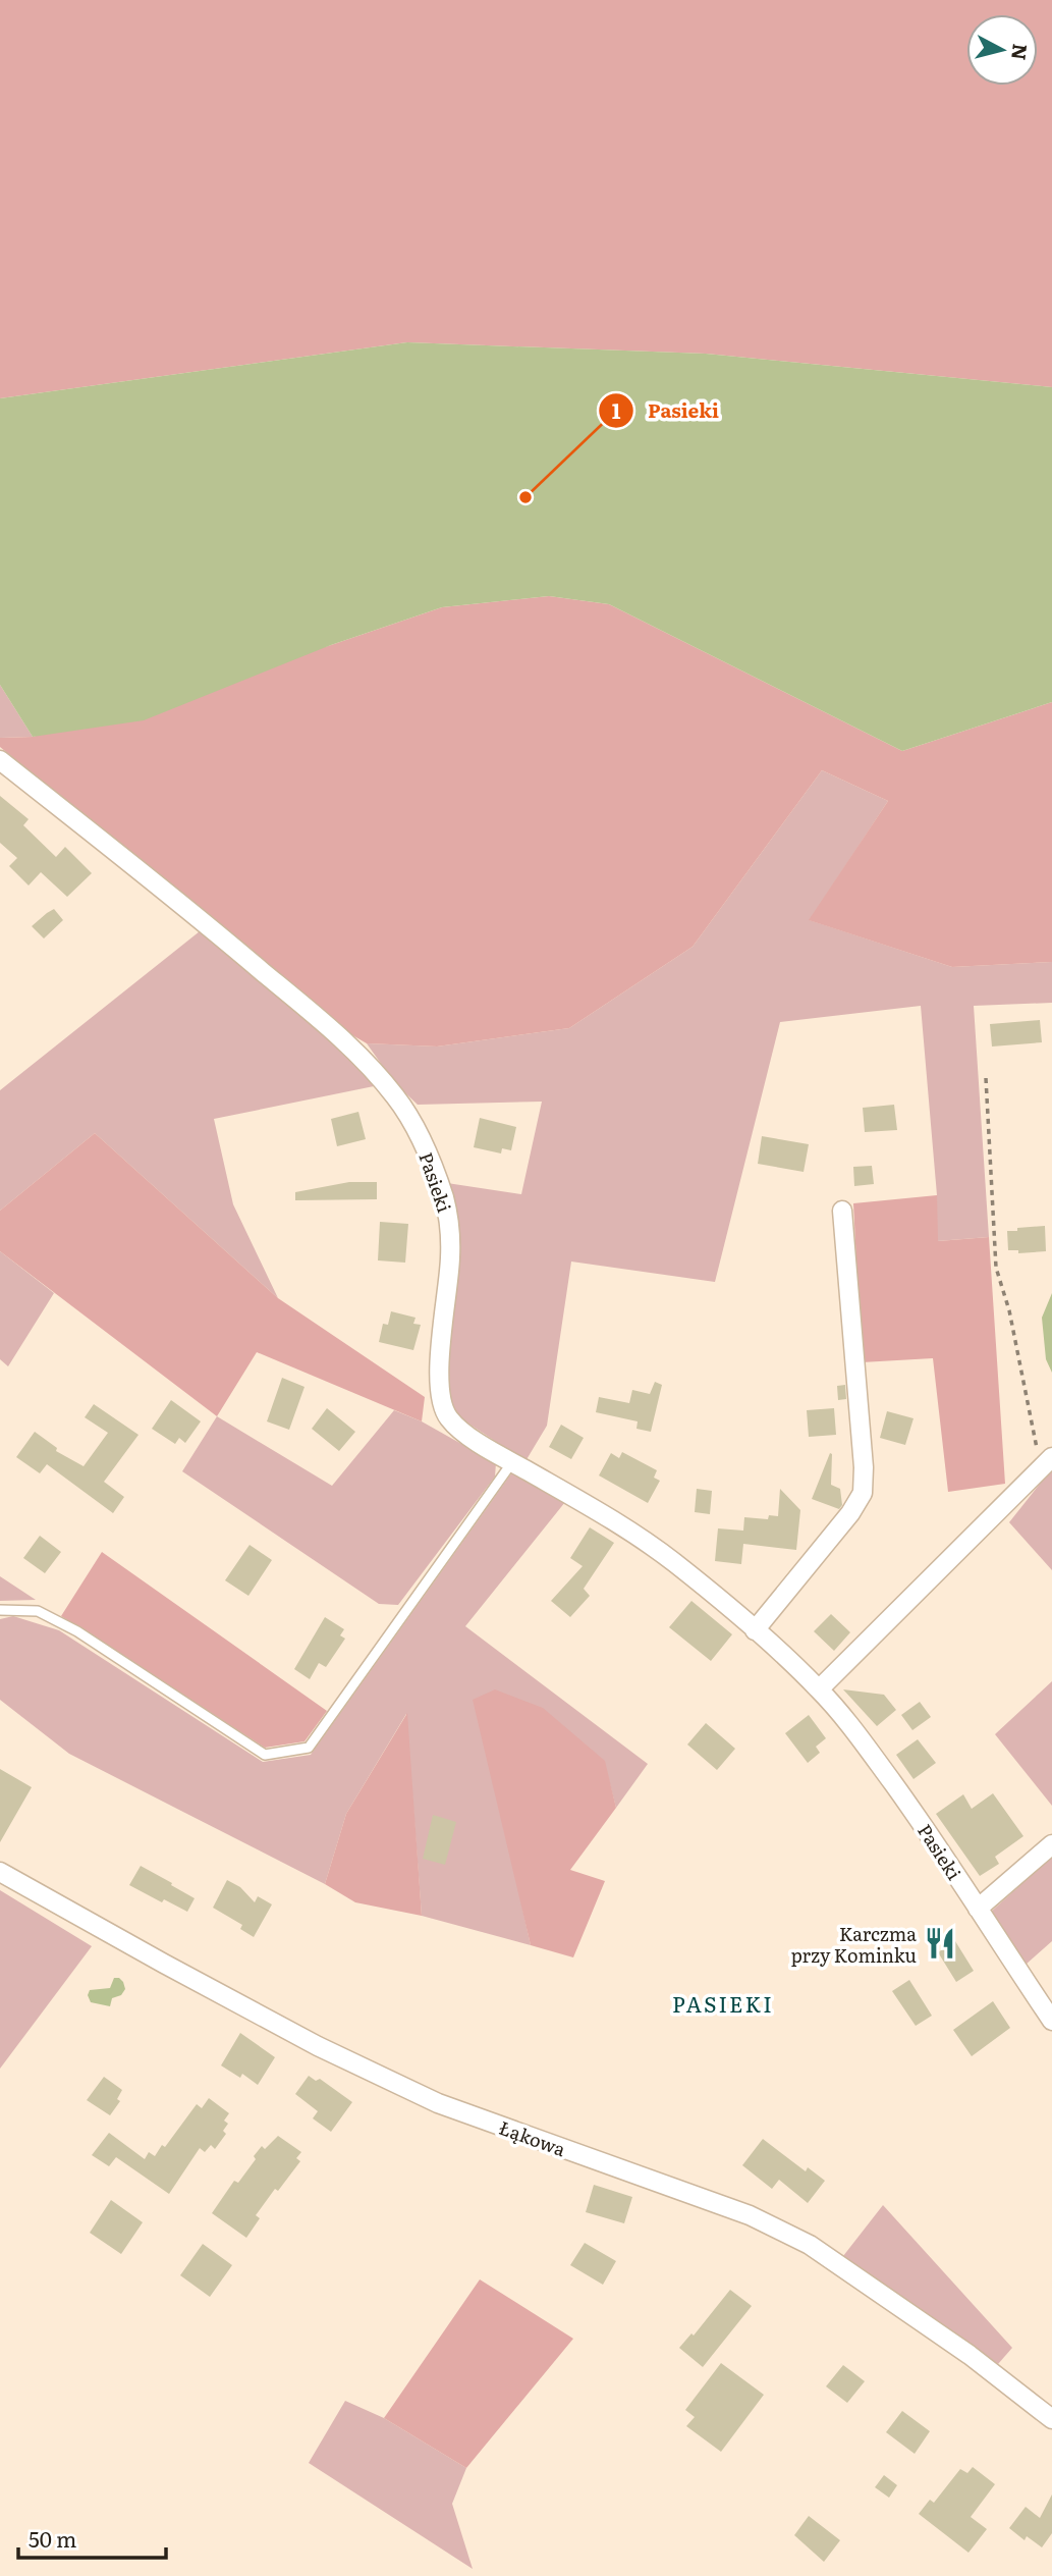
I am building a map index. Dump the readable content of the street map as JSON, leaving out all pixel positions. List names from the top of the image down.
{
  "streets": {
    "street": ["Pasieki", "Łąkowa"]
  },
  "districts": ["PASIEKI"],
  "places": {
    "other": ["Pasieki"],
    "restaurant": ["Karczma przy Kominku"]
  },
  "scale_bar": "50 m",
  "north": "right"
}
